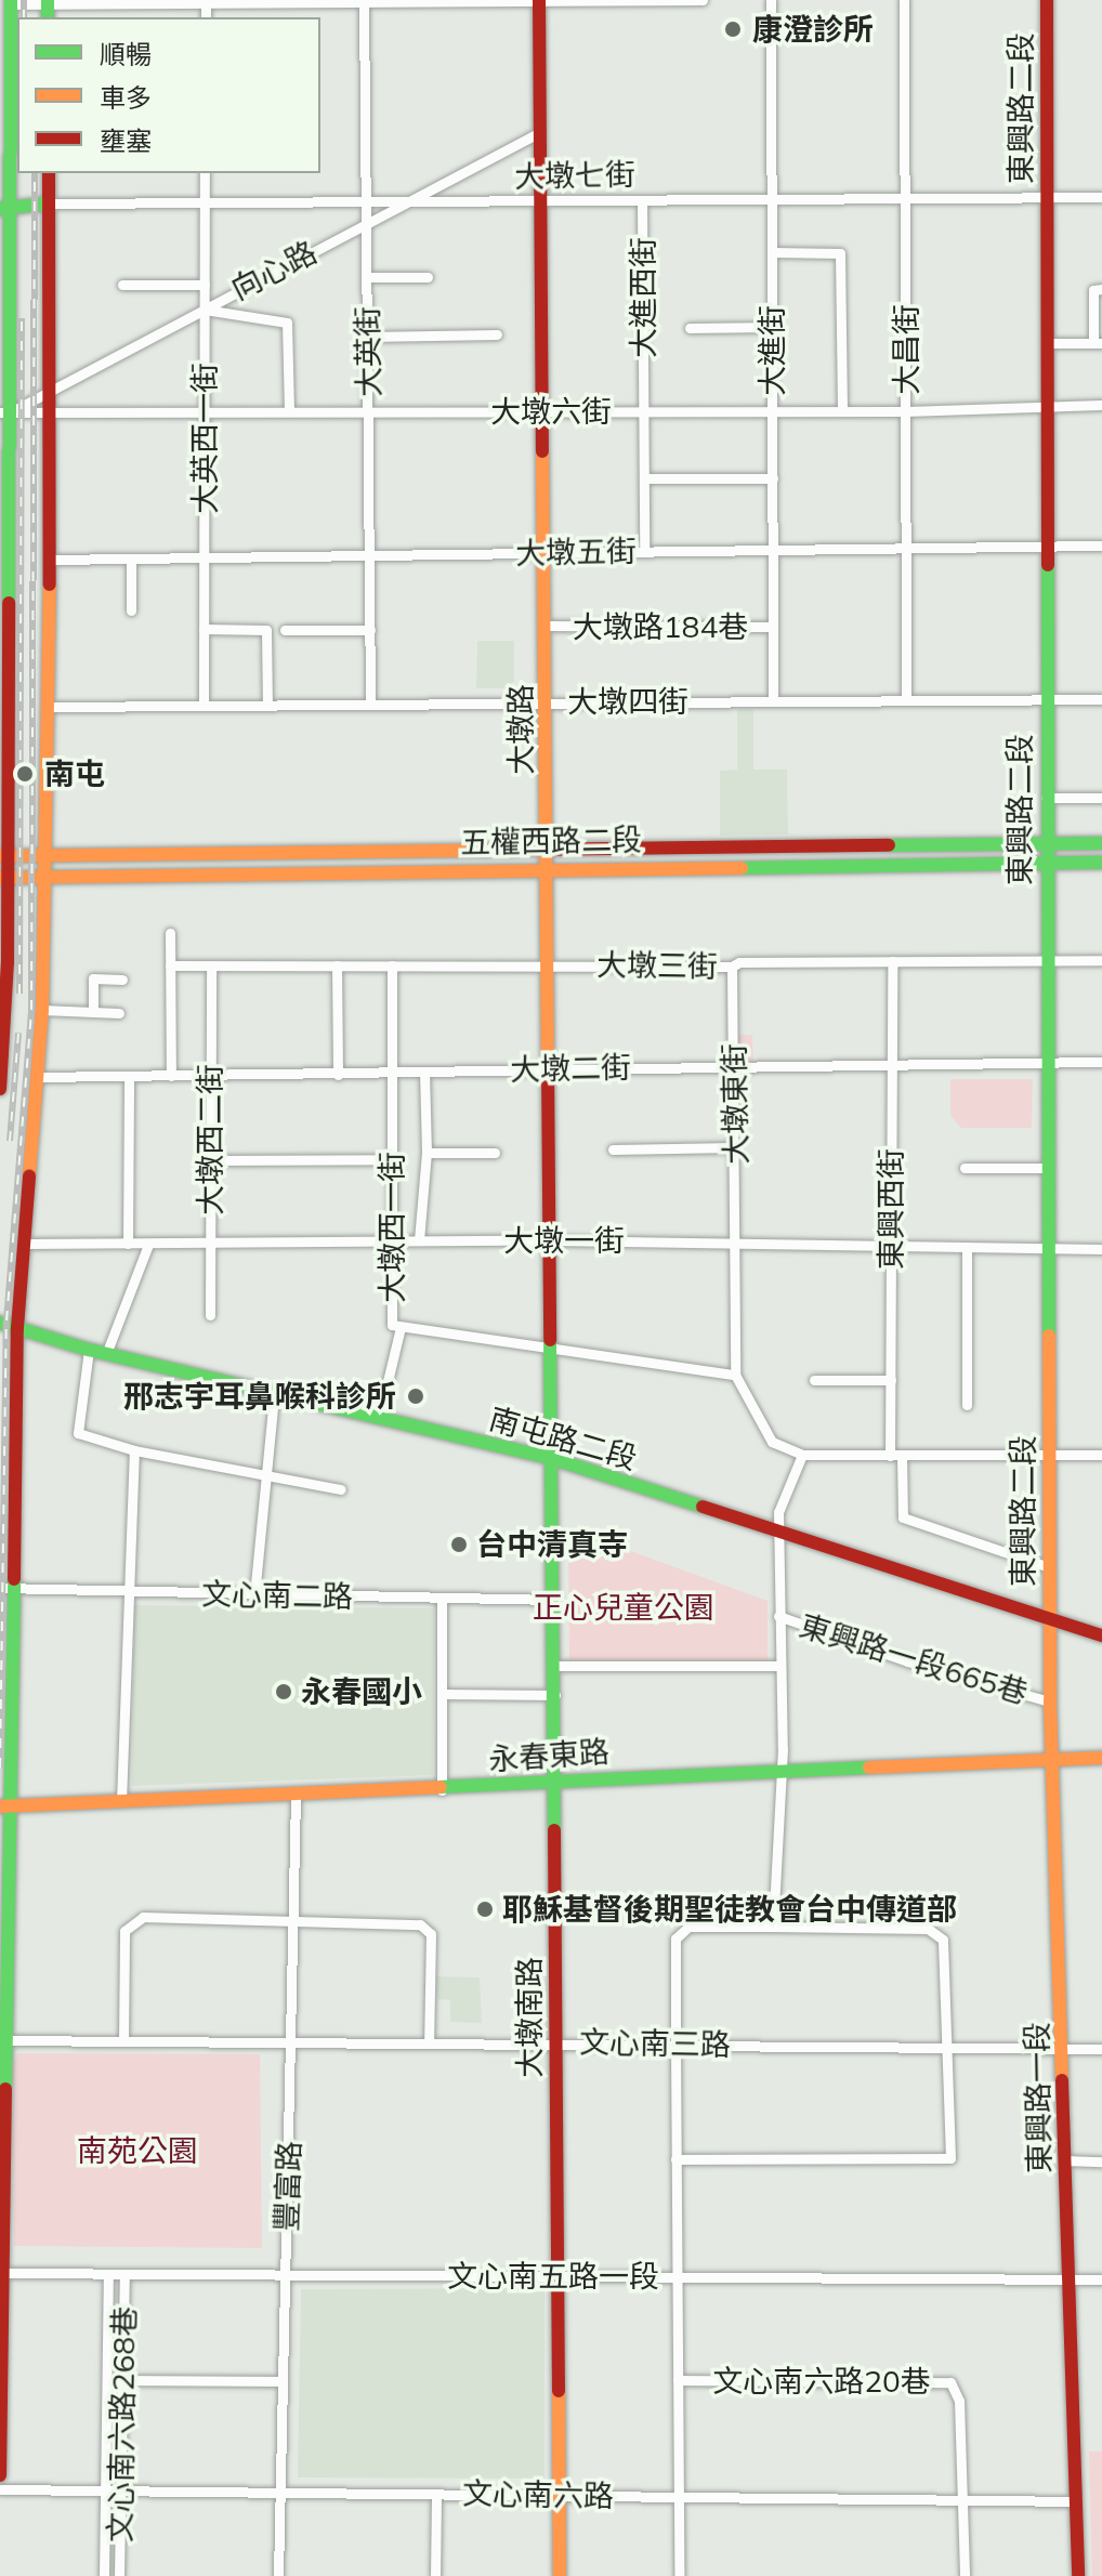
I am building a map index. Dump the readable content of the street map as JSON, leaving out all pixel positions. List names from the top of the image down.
{
  "streets": {
    "main road": [
      "東興路二段",
      "大墩七街",
      "大墩路",
      "五權西路二段",
      "南屯路二段",
      "永春東路",
      "大墩南路",
      "東興路一段"
    ],
    "street": [
      "向心路",
      "大進西街",
      "大昌街",
      "大進街",
      "大英街",
      "大墩六街",
      "大英西一街",
      "大墩五街",
      "大墩路184巷",
      "大墩四街",
      "大墩三街",
      "大墩二街",
      "大墩東街",
      "大墩西二街",
      "東興西街",
      "大墩西一街",
      "大墩一街",
      "文心南二路",
      "東興路一段665巷",
      "文心南三路",
      "豐富路",
      "文心南五路一段",
      "文心南六路20巷",
      "文心南六路268巷",
      "文心南六路"
    ]
  },
  "crossings": [
    ["東興路二段", "大墩七街"],
    ["東興路二段", "大墩六街"],
    ["東興路二段", "大墩五街"],
    ["東興路二段", "大墩四街"],
    ["東興路二段", "五權西路二段"],
    ["東興路二段", "大墩三街"],
    ["東興路二段", "大墩二街"],
    ["東興路二段", "東興西街"],
    ["東興路二段", "大墩一街"],
    ["東興路二段", "南屯路二段"],
    ["東興路二段", "東興路一段"],
    ["大墩七街", "向心路"],
    ["大墩七街", "大進西街"],
    ["大墩七街", "大昌街"],
    ["大墩七街", "大進街"],
    ["大墩七街", "大英街"],
    ["大墩七街", "大英西一街"],
    ["大墩七街", "大墩路"],
    ["向心路", "大英街"],
    ["向心路", "大墩六街"],
    ["向心路", "大英西一街"],
    ["向心路", "大墩路"],
    ["大進西街", "大墩六街"],
    ["大進西街", "大墩五街"],
    ["大昌街", "大墩六街"],
    ["大昌街", "大墩五街"],
    ["大昌街", "大墩四街"],
    ["大進街", "大墩六街"],
    ["大進街", "大墩五街"],
    ["大進街", "大墩路184巷"],
    ["大進街", "大墩四街"],
    ["大英街", "大墩六街"],
    ["大英街", "大墩五街"],
    ["大英街", "大墩四街"],
    ["大墩六街", "大英西一街"],
    ["大墩六街", "大墩路"],
    ["大英西一街", "大墩五街"],
    ["大英西一街", "大墩四街"],
    ["大墩五街", "大墩路"],
    ["大墩路184巷", "大墩路"],
    ["大墩四街", "大墩路"],
    ["大墩路", "五權西路二段"],
    ["大墩路", "大墩三街"],
    ["大墩路", "大墩二街"],
    ["大墩路", "大墩西一街"],
    ["大墩路", "大墩一街"],
    ["大墩路", "南屯路二段"],
    ["大墩路", "大墩南路"],
    ["大墩三街", "大墩東街"],
    ["大墩三街", "大墩西二街"],
    ["大墩三街", "東興西街"],
    ["大墩三街", "大墩西一街"],
    ["大墩二街", "大墩東街"],
    ["大墩二街", "大墩西二街"],
    ["大墩二街", "東興西街"],
    ["大墩二街", "大墩西一街"],
    ["大墩東街", "大墩西一街"],
    ["大墩東街", "大墩一街"],
    ["大墩西二街", "大墩一街"],
    ["東興西街", "大墩一街"],
    ["大墩西一街", "大墩一街"],
    ["南屯路二段", "大墩南路"],
    ["南屯路二段", "東興路一段"],
    ["文心南二路", "大墩南路"],
    ["東興路一段665巷", "東興路一段"],
    ["永春東路", "大墩南路"],
    ["永春東路", "東興路一段"],
    ["永春東路", "豐富路"],
    ["大墩南路", "文心南三路"],
    ["大墩南路", "文心南五路一段"],
    ["大墩南路", "文心南六路"],
    ["文心南三路", "東興路一段"],
    ["文心南三路", "豐富路"],
    ["東興路一段", "文心南五路一段"],
    ["東興路一段", "文心南六路"],
    ["豐富路", "文心南五路一段"],
    ["豐富路", "文心南六路"],
    ["文心南五路一段", "文心南六路268巷"],
    ["文心南六路20巷", "文心南六路"],
    ["文心南六路268巷", "文心南六路"]
  ],
  "parks": ["正心兒童公園", "南苑公園"],
  "places": [
    "康澄診所",
    "南屯",
    "邢志宇耳鼻喉科診所",
    "台中清真寺",
    "永春國小",
    "耶穌基督後期聖徒教會台中傳道部"
  ],
  "legend": ["順暢", "車多", "壅塞"]
}
